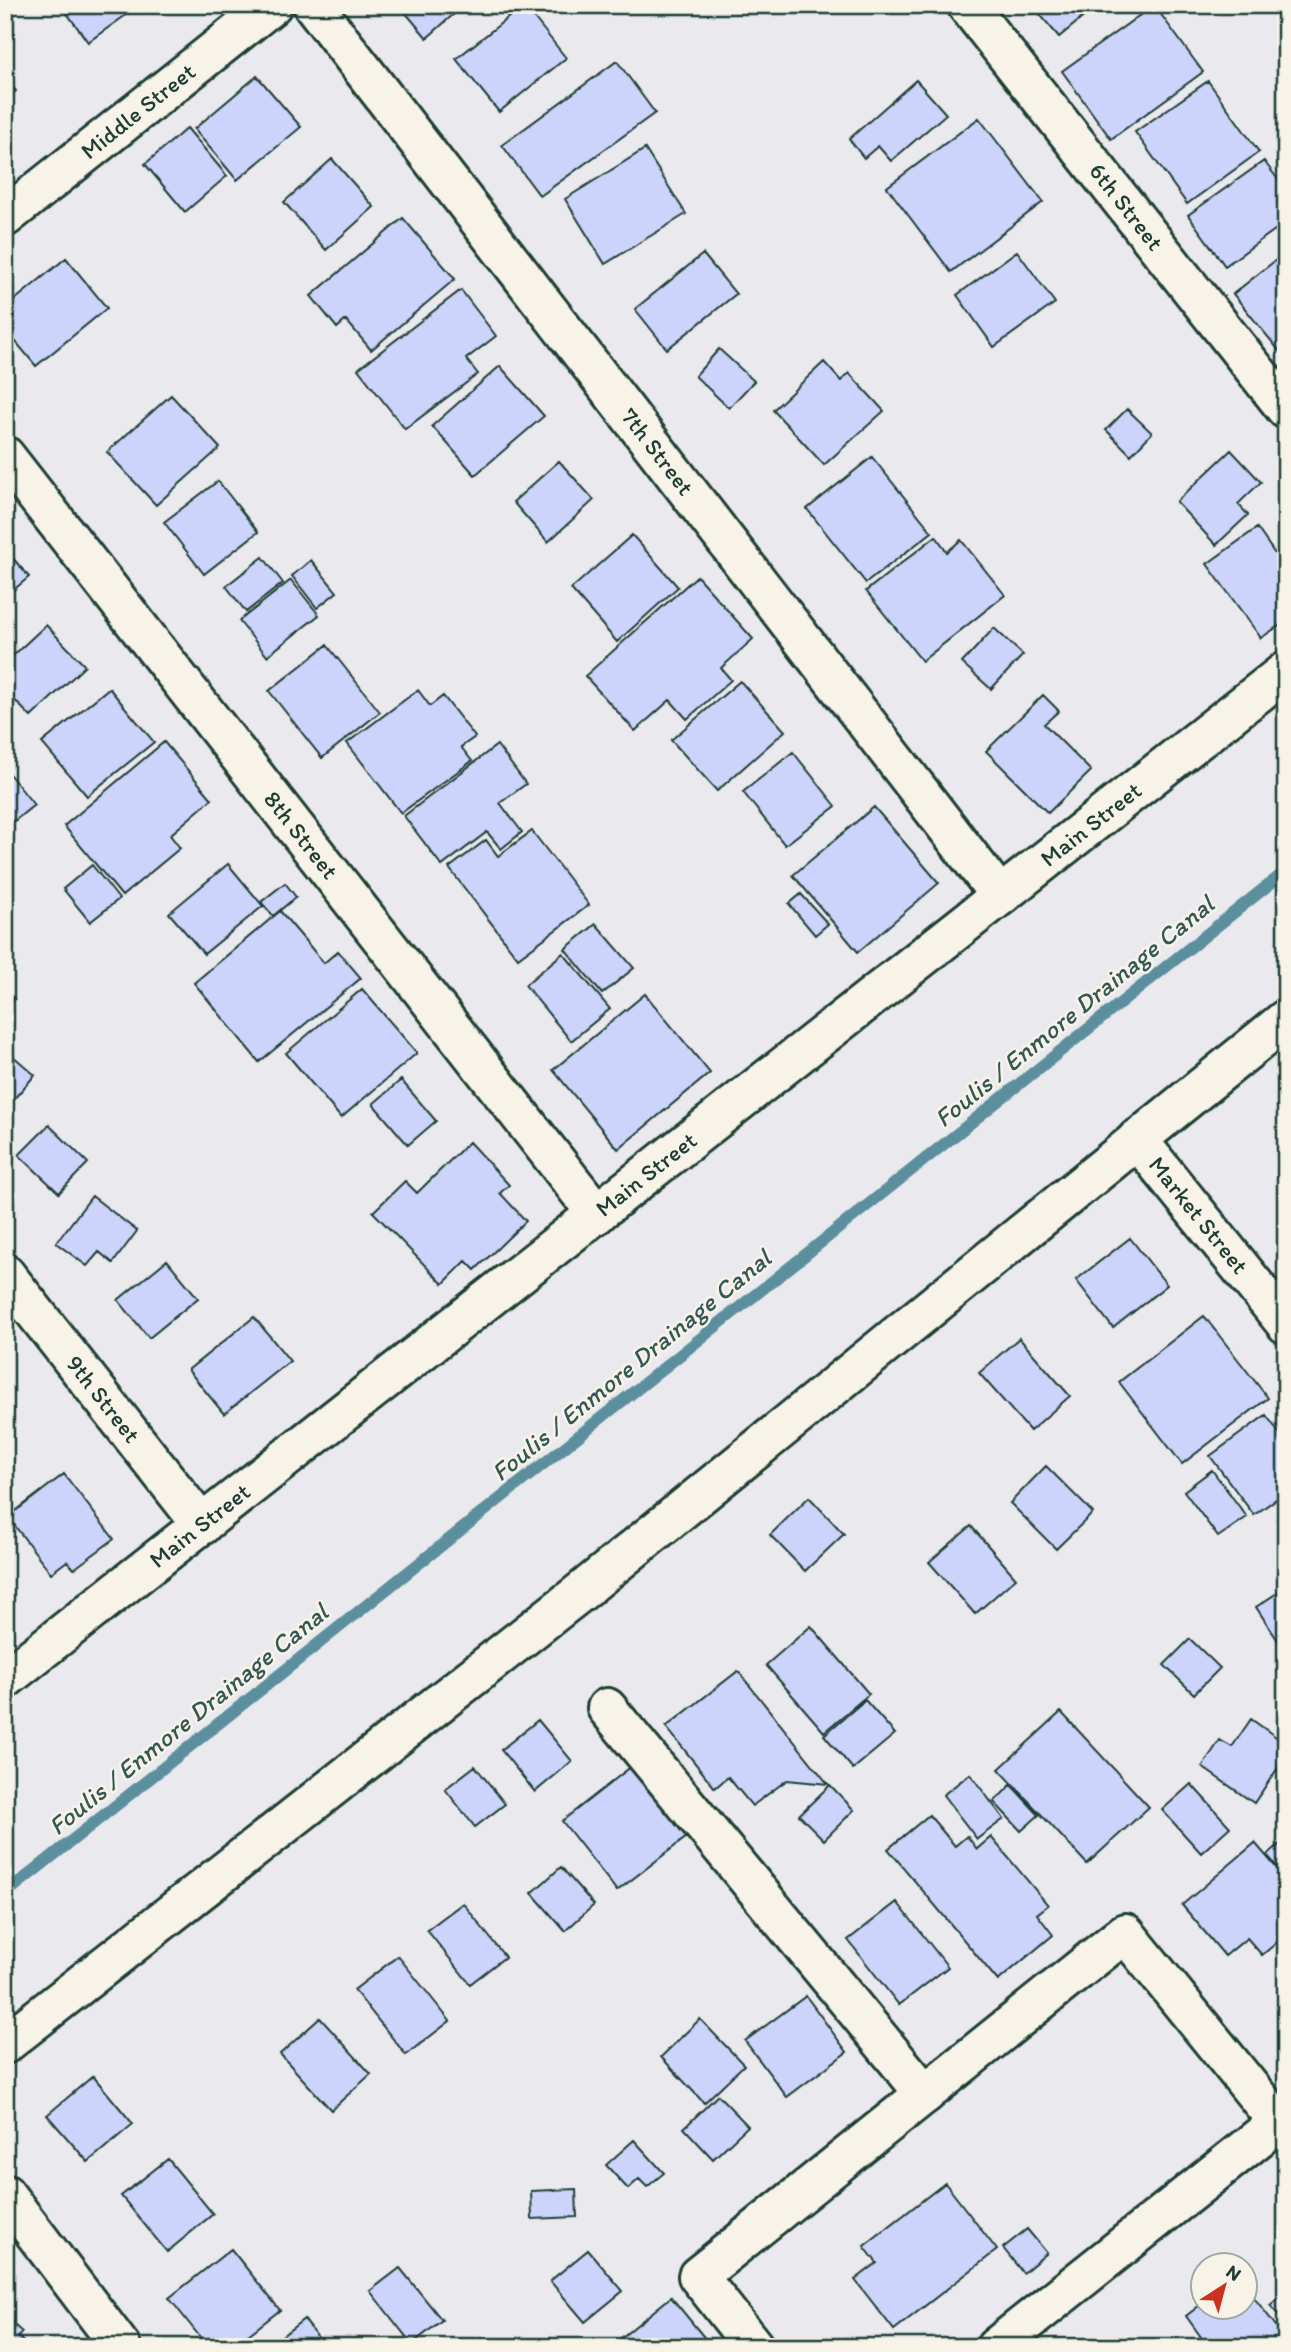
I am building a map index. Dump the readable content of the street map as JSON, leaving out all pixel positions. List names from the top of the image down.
{
  "streets": {
    "street": [
      "Middle Street",
      "6th Street",
      "7th Street",
      "Main Street",
      "8th Street",
      "Market Street",
      "9th Street"
    ]
  },
  "crossings": [
    ["7th Street", "Main Street"],
    ["Main Street", "8th Street"],
    ["Main Street", "9th Street"]
  ],
  "water": ["Foulis / Enmore Drainage Canal"],
  "north": "top right"
}
